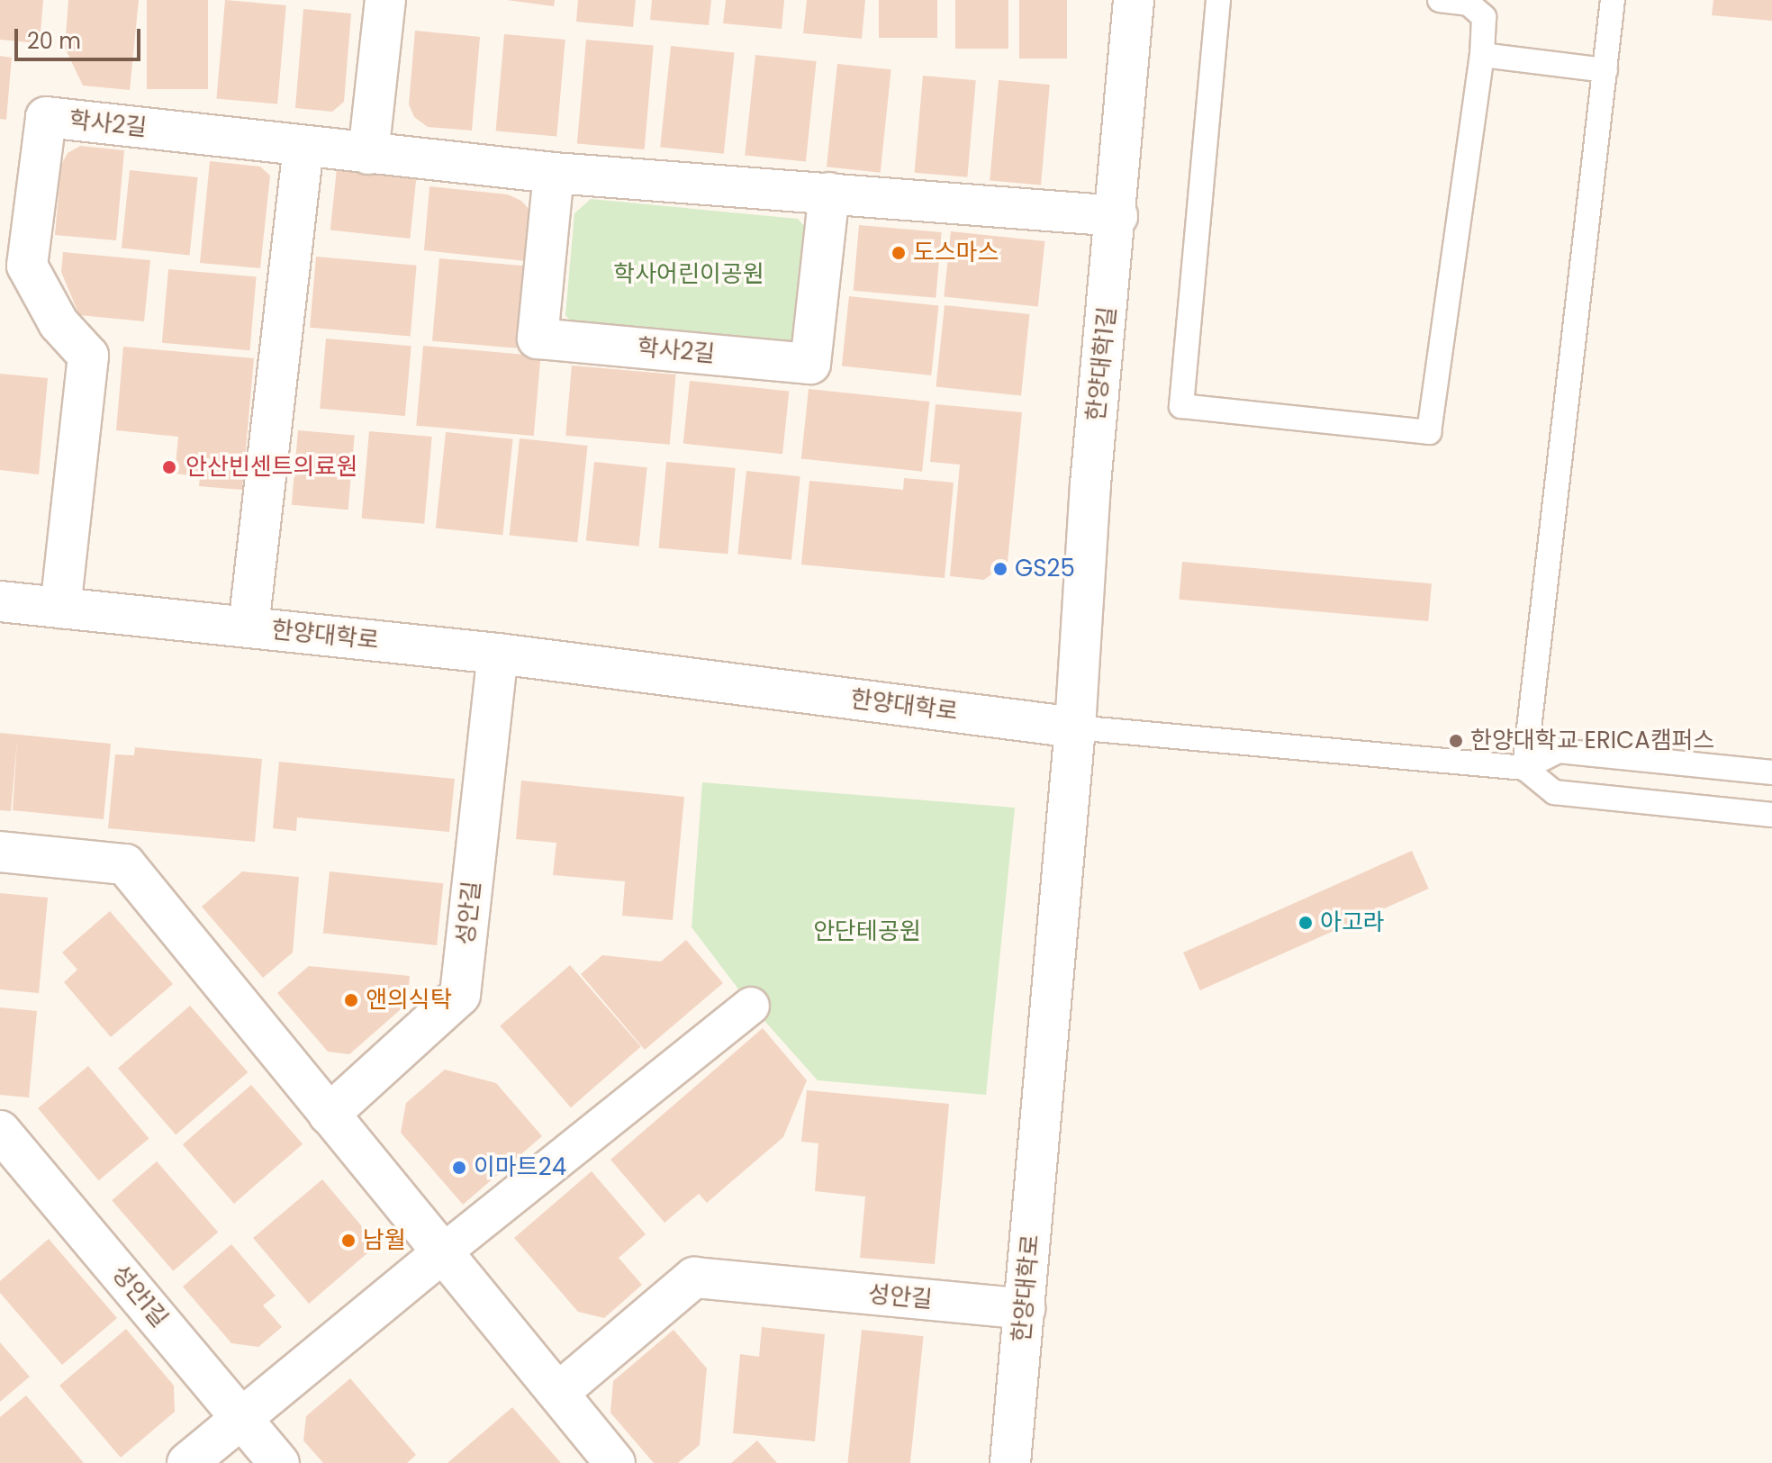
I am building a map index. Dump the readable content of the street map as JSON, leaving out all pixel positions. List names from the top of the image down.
{
  "streets": {
    "street": [
      "학사2길",
      "한양대학1길",
      "한양대학로",
      "성안길",
      "성안1길"
    ]
  },
  "crossings": [
    ["학사2길", "한양대학1길"],
    ["한양대학1길", "한양대학로"],
    ["한양대학로", "성안길"]
  ],
  "parks": ["학사어린이공원", "안단테공원"],
  "places": [
    "도스마스",
    "안산빈센트의료원",
    "GS25",
    "한양대학교 ERICA캠퍼스",
    "아고라",
    "앤의식탁",
    "이마트24",
    "남월"
  ],
  "scale_bar": "20 m"
}
